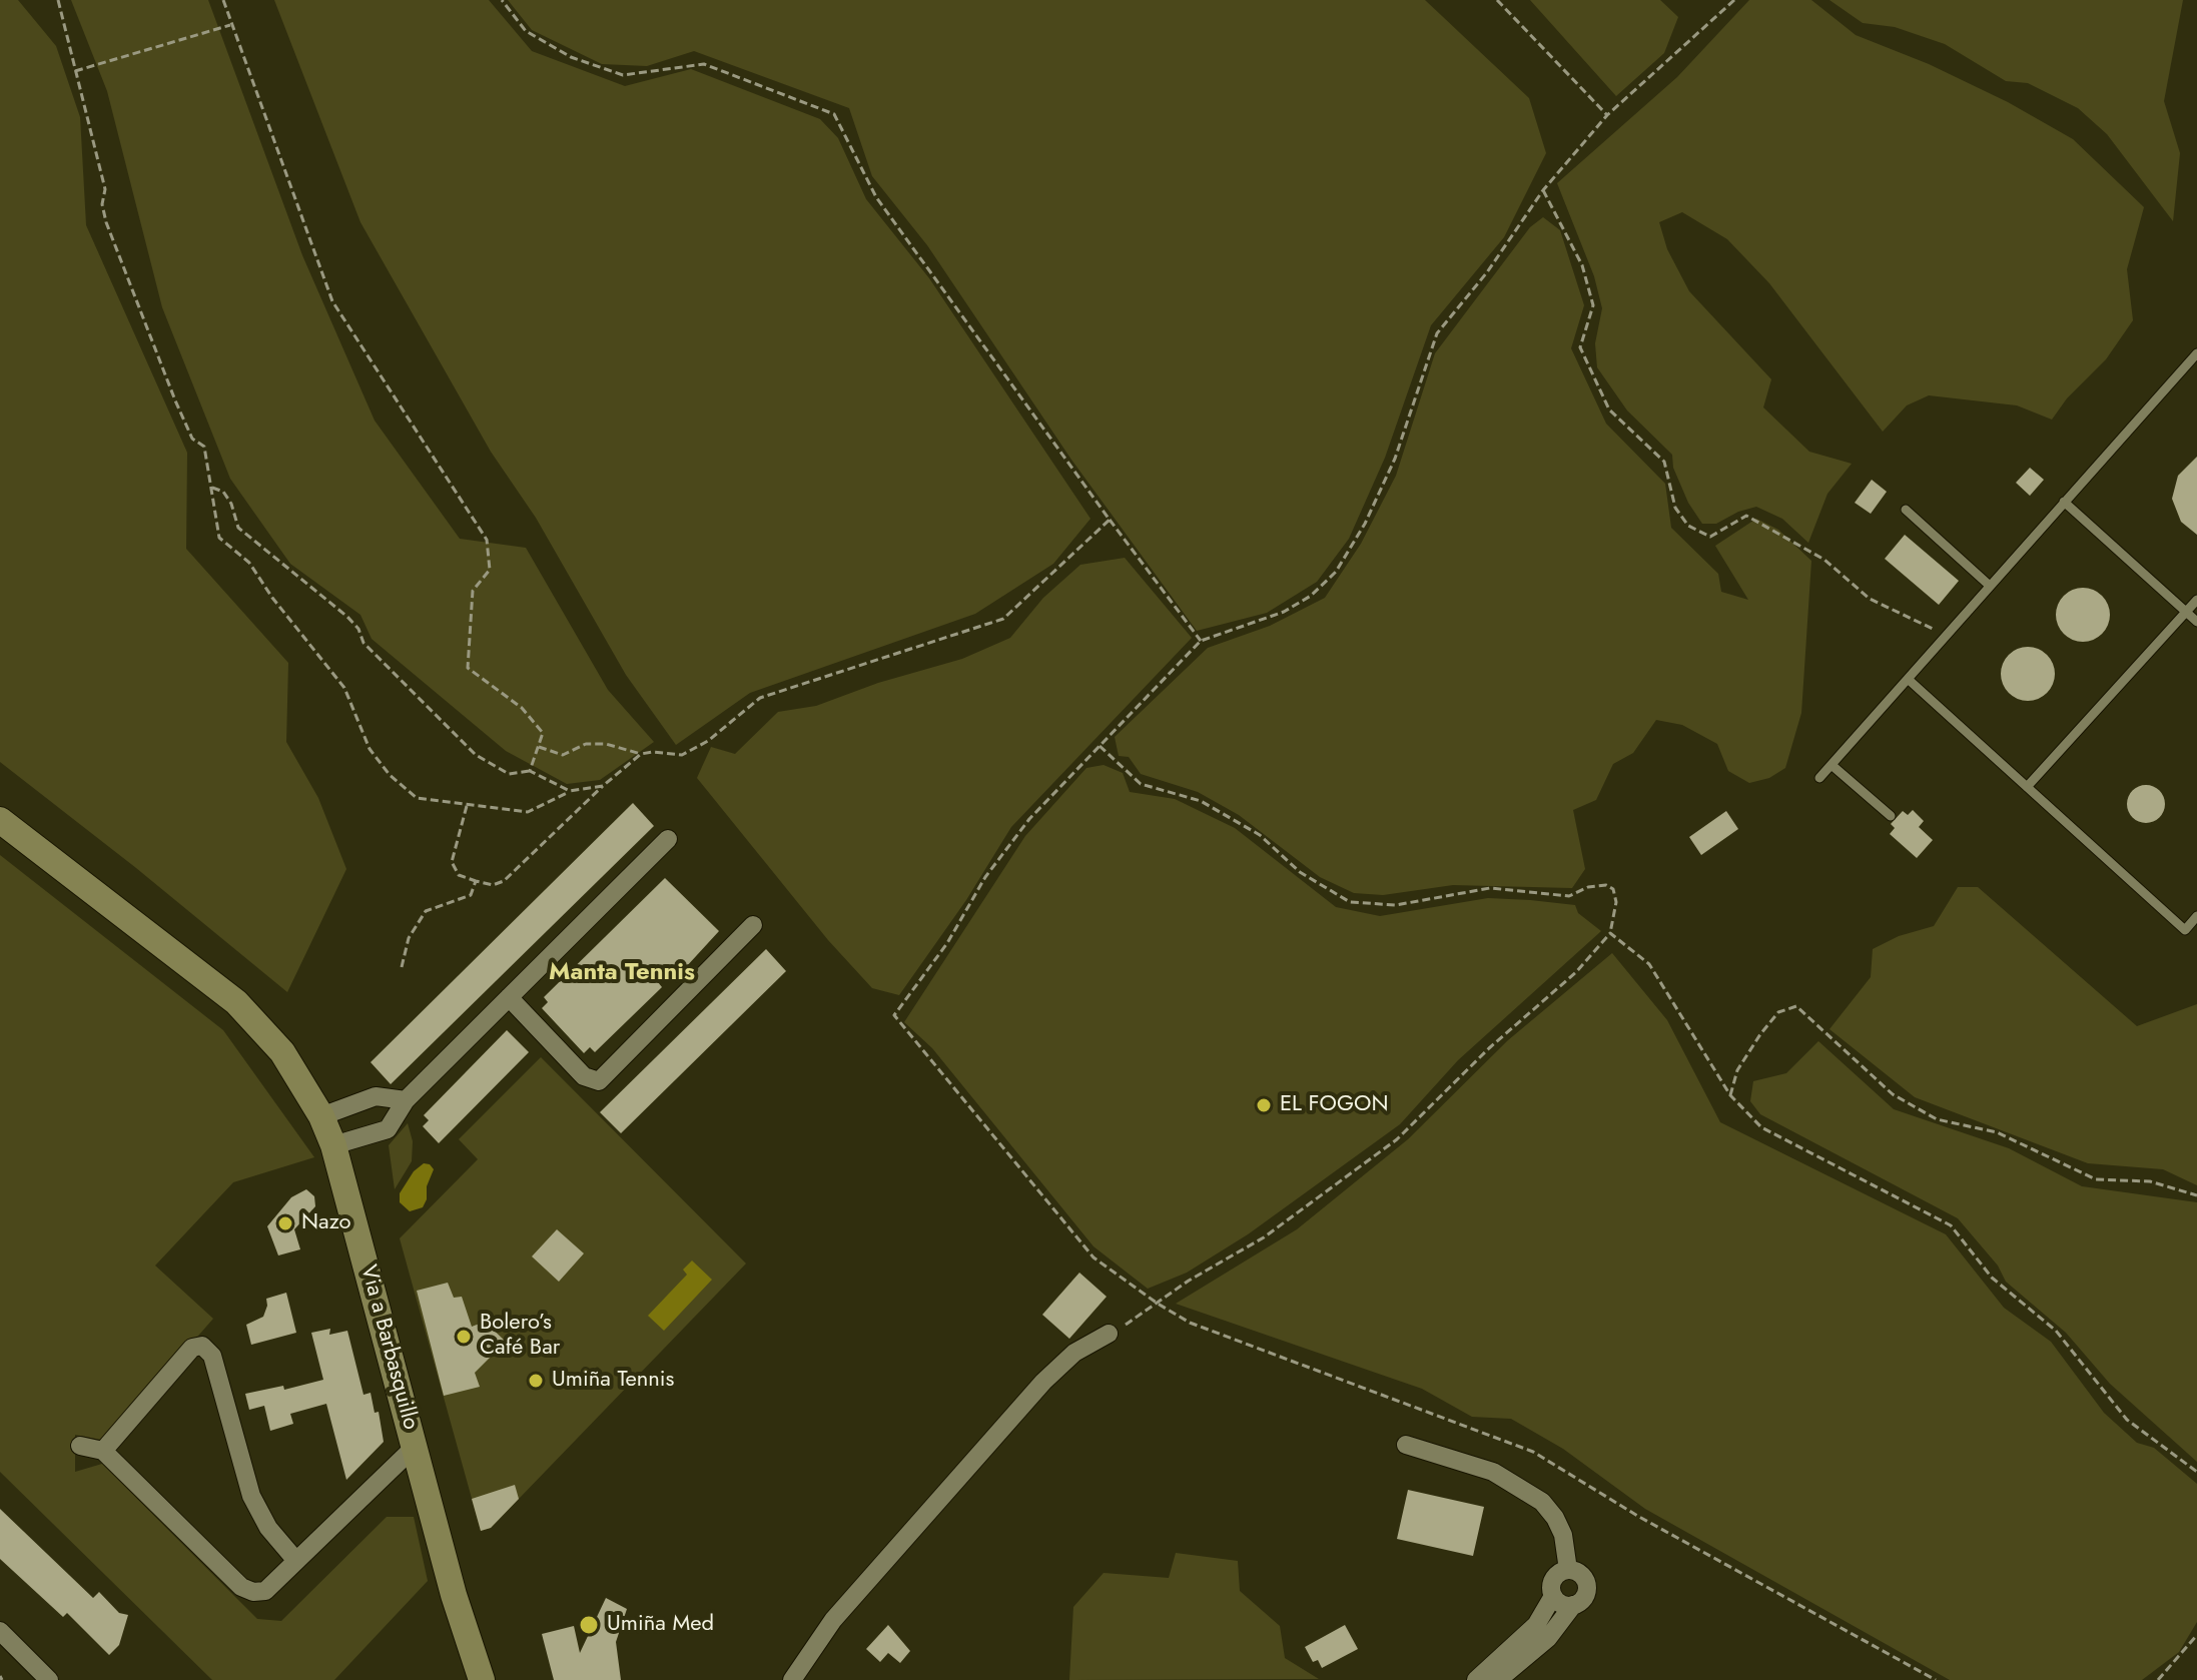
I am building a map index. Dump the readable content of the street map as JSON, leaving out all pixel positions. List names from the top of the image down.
{
  "streets": {
    "main road": ["Via a Barbasquillo"]
  },
  "districts": ["Manta Tennis"],
  "places": [
    "EL FOGON",
    "Nazo",
    "Bolero’s Café Bar",
    "Umiña Tennis",
    "Umiña Med"
  ]
}
